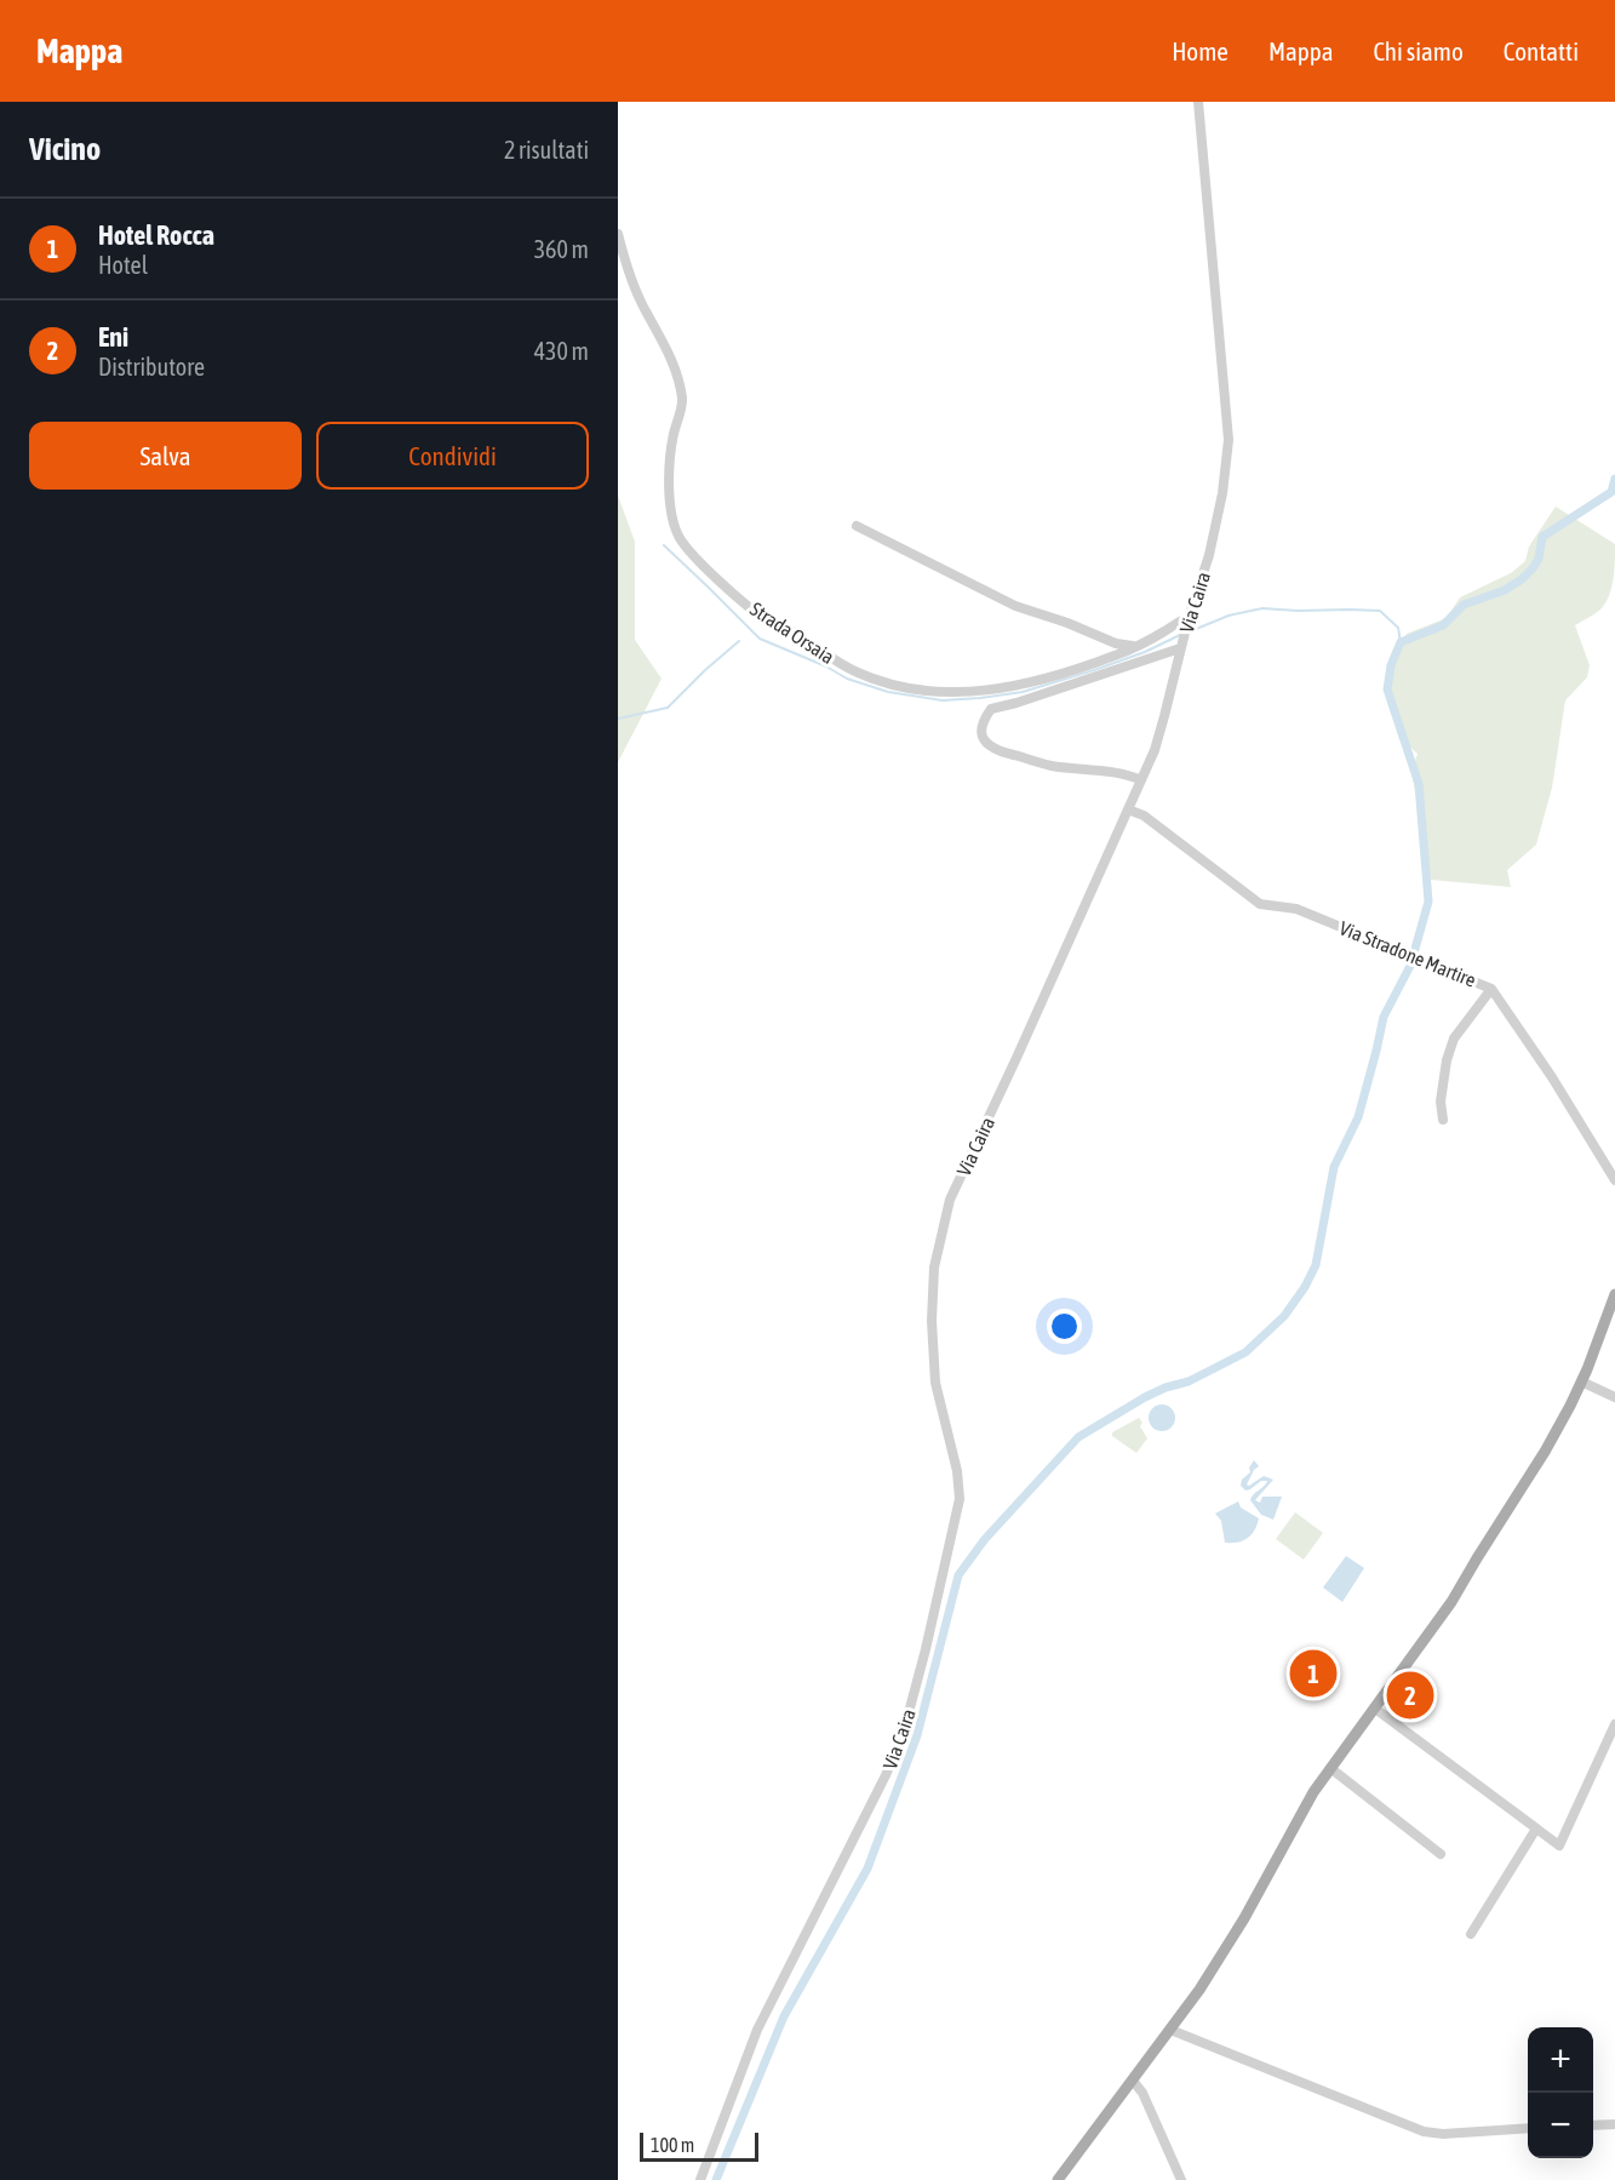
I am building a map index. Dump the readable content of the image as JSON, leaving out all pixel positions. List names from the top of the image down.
{
  "streets": {
    "street": ["Via Caira", "Strada Orsaia", "Via Stradone Martire"]
  },
  "crossings": [
    ["Via Caira", "Strada Orsaia"],
    ["Via Caira", "Via Stradone Martire"]
  ],
  "scale_bar": "100 m",
  "page": {
    "header": "Mappa",
    "nav": [
      "Home",
      "Mappa",
      "Chi siamo",
      "Contatti"
    ],
    "heading": ["Vicino", "2 risultati"],
    "list": [
      {
        "mark": "1",
        "name": "Hotel Rocca",
        "note": "Hotel",
        "value": "360 m"
      },
      {
        "mark": "2",
        "name": "Eni",
        "note": "Distributore",
        "value": "430 m"
      }
    ],
    "buttons": ["Salva", "Condividi"],
    "pins": ["1", "2"],
    "map_buttons": ["+", "−"],
    "scale": "100 m"
  }
}
